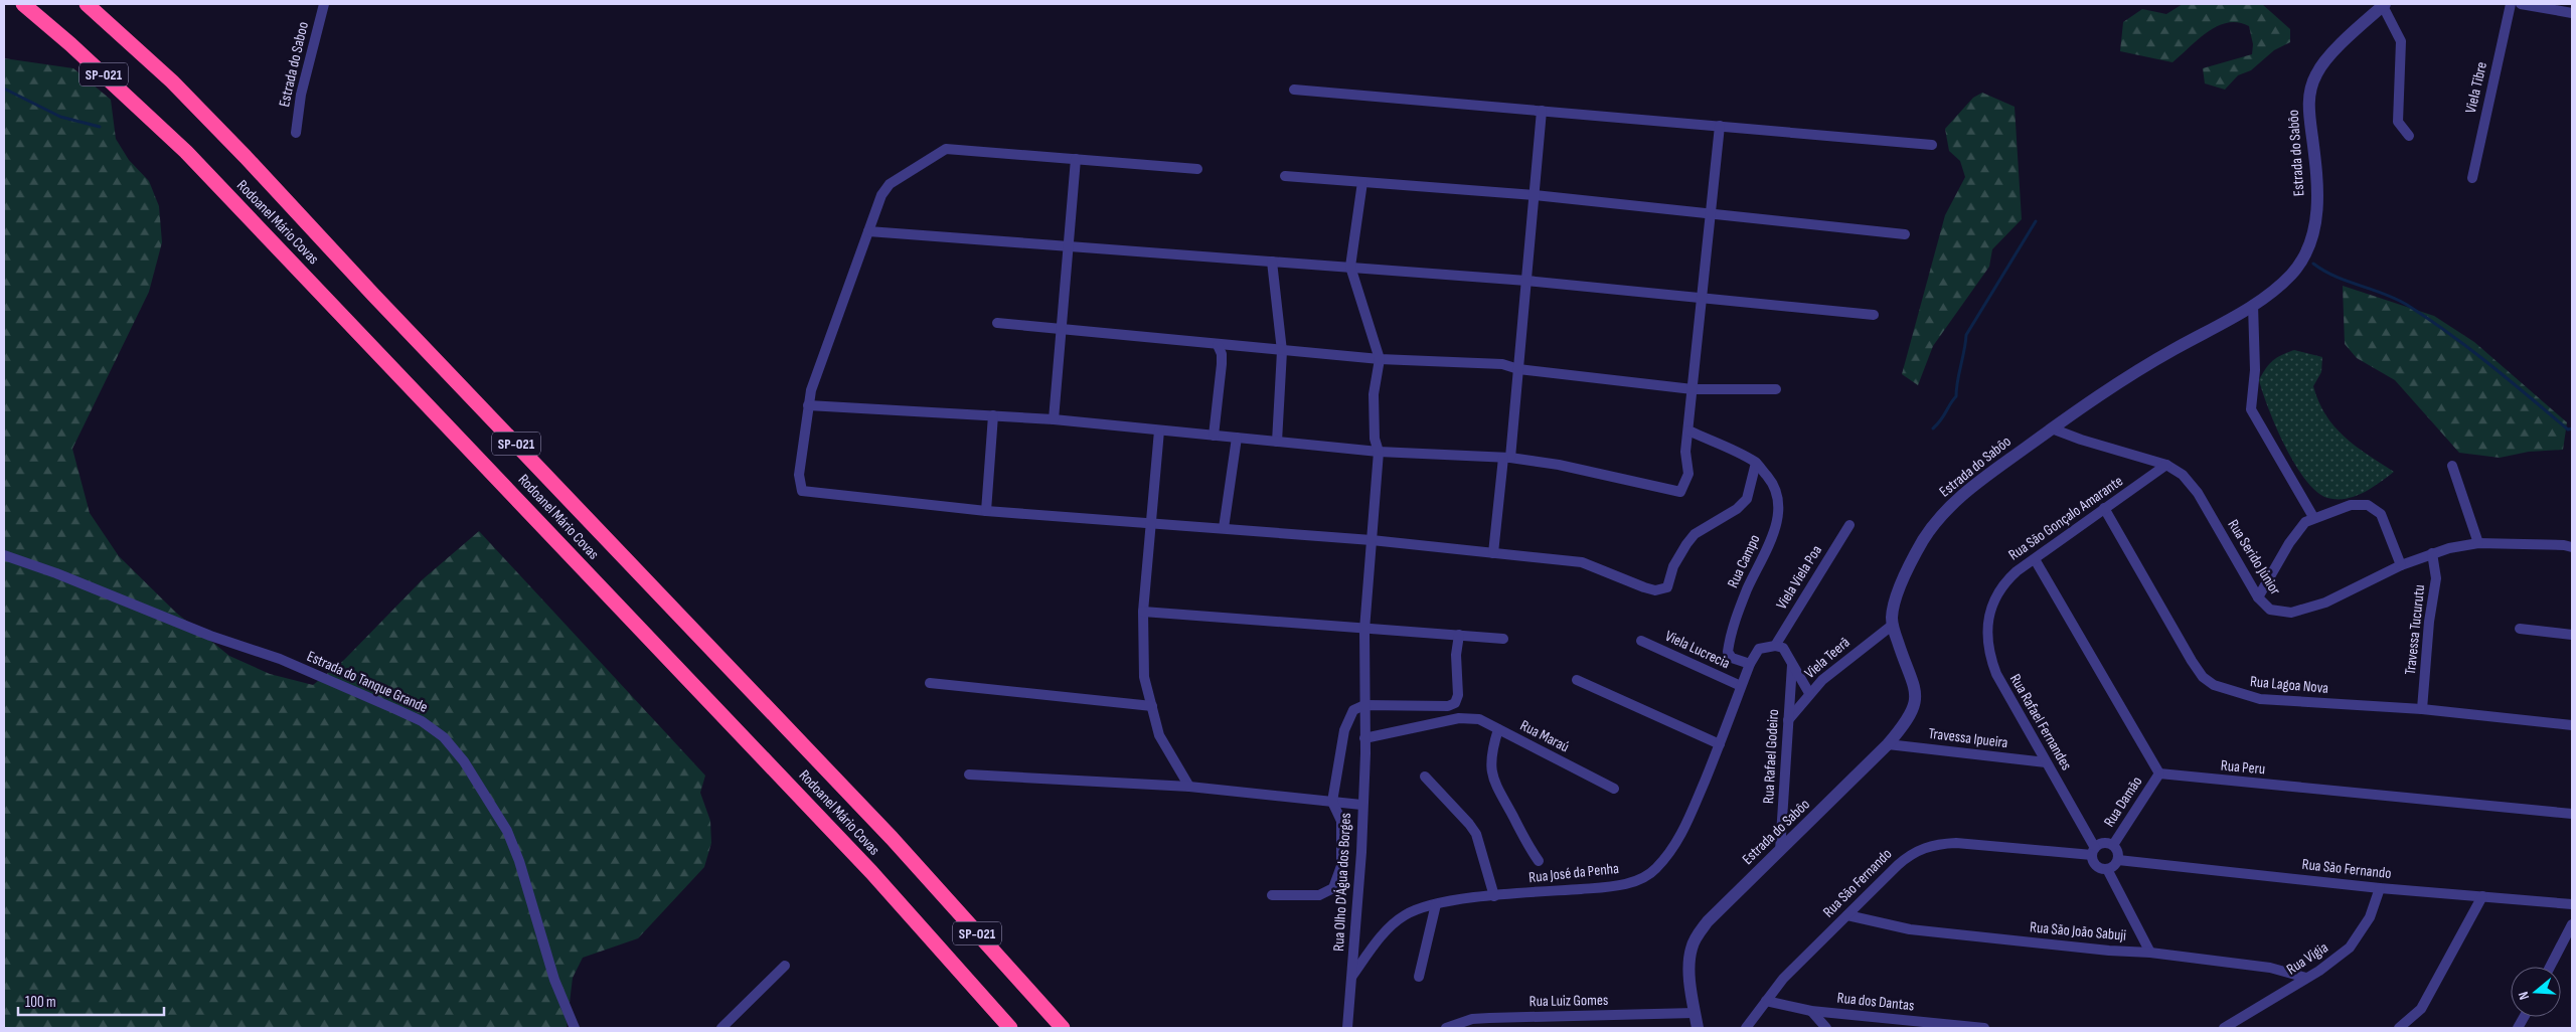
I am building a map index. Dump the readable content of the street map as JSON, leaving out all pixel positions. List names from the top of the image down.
{
  "streets": {
    "highway": ["SP-021", "Rodoanel Mário Covas"],
    "street": [
      "Estrada do Saboo",
      "Viela Tibre",
      "Estrada do Sabôo",
      "Rua São Gonçalo Amarante",
      "Rua Serido Júnior",
      "Rua Campo",
      "Viela Viela Poa",
      "Travessa Tucurutu",
      "Viela Lucrecia",
      "Viela Teerã",
      "Estrada do Tanque Grande",
      "Rua Lagoa Nova",
      "Rua Rafael Fernandes",
      "Rua Maraú",
      "Travessa Ipueira",
      "Rua Rafael Godeiro",
      "Rua Peru",
      "Rua Damão",
      "Rua São Fernando",
      "Rua José da Penha",
      "Rua Olho D'Água dos Borges",
      "Rua São João Sabuji",
      "Rua Vigia",
      "Rua Luiz Gomes",
      "Rua dos Dantas"
    ]
  },
  "crossings": [
    ["Estrada do Sabôo", "Rua Serido Júnior"],
    ["Estrada do Sabôo", "Viela Teerã"],
    ["Estrada do Sabôo", "Travessa Ipueira"],
    ["Estrada do Sabôo", "Rua Rafael Godeiro"],
    ["Estrada do Sabôo", "Rua Luiz Gomes"],
    ["Rua São Gonçalo Amarante", "Rua Serido Júnior"],
    ["Rua São Gonçalo Amarante", "Rua Lagoa Nova"],
    ["Rua São Gonçalo Amarante", "Rua Rafael Fernandes"],
    ["Rua Serido Júnior", "Travessa Tucurutu"],
    ["Rua Campo", "Rua José da Penha"],
    ["Viela Viela Poa", "Rua José da Penha"],
    ["Travessa Tucurutu", "Rua Lagoa Nova"],
    ["Viela Lucrecia", "Rua José da Penha"],
    ["Viela Teerã", "Rua Rafael Godeiro"],
    ["Rua Rafael Fernandes", "Travessa Ipueira"],
    ["Rua Rafael Fernandes", "Rua Damão"],
    ["Rua Rafael Fernandes", "Rua São Fernando"],
    ["Rua Maraú", "Rua Olho D'Água dos Borges"],
    ["Rua Peru", "Rua Damão"],
    ["Rua Damão", "Rua São Fernando"],
    ["Rua São Fernando", "Rua São João Sabuji"],
    ["Rua São Fernando", "Rua Vigia"],
    ["Rua São Fernando", "Rua dos Dantas"],
    ["Rua José da Penha", "Rua Olho D'Água dos Borges"],
    ["Rua São João Sabuji", "Rua Vigia"]
  ],
  "scale_bar": "100 m",
  "north": "left"
}
